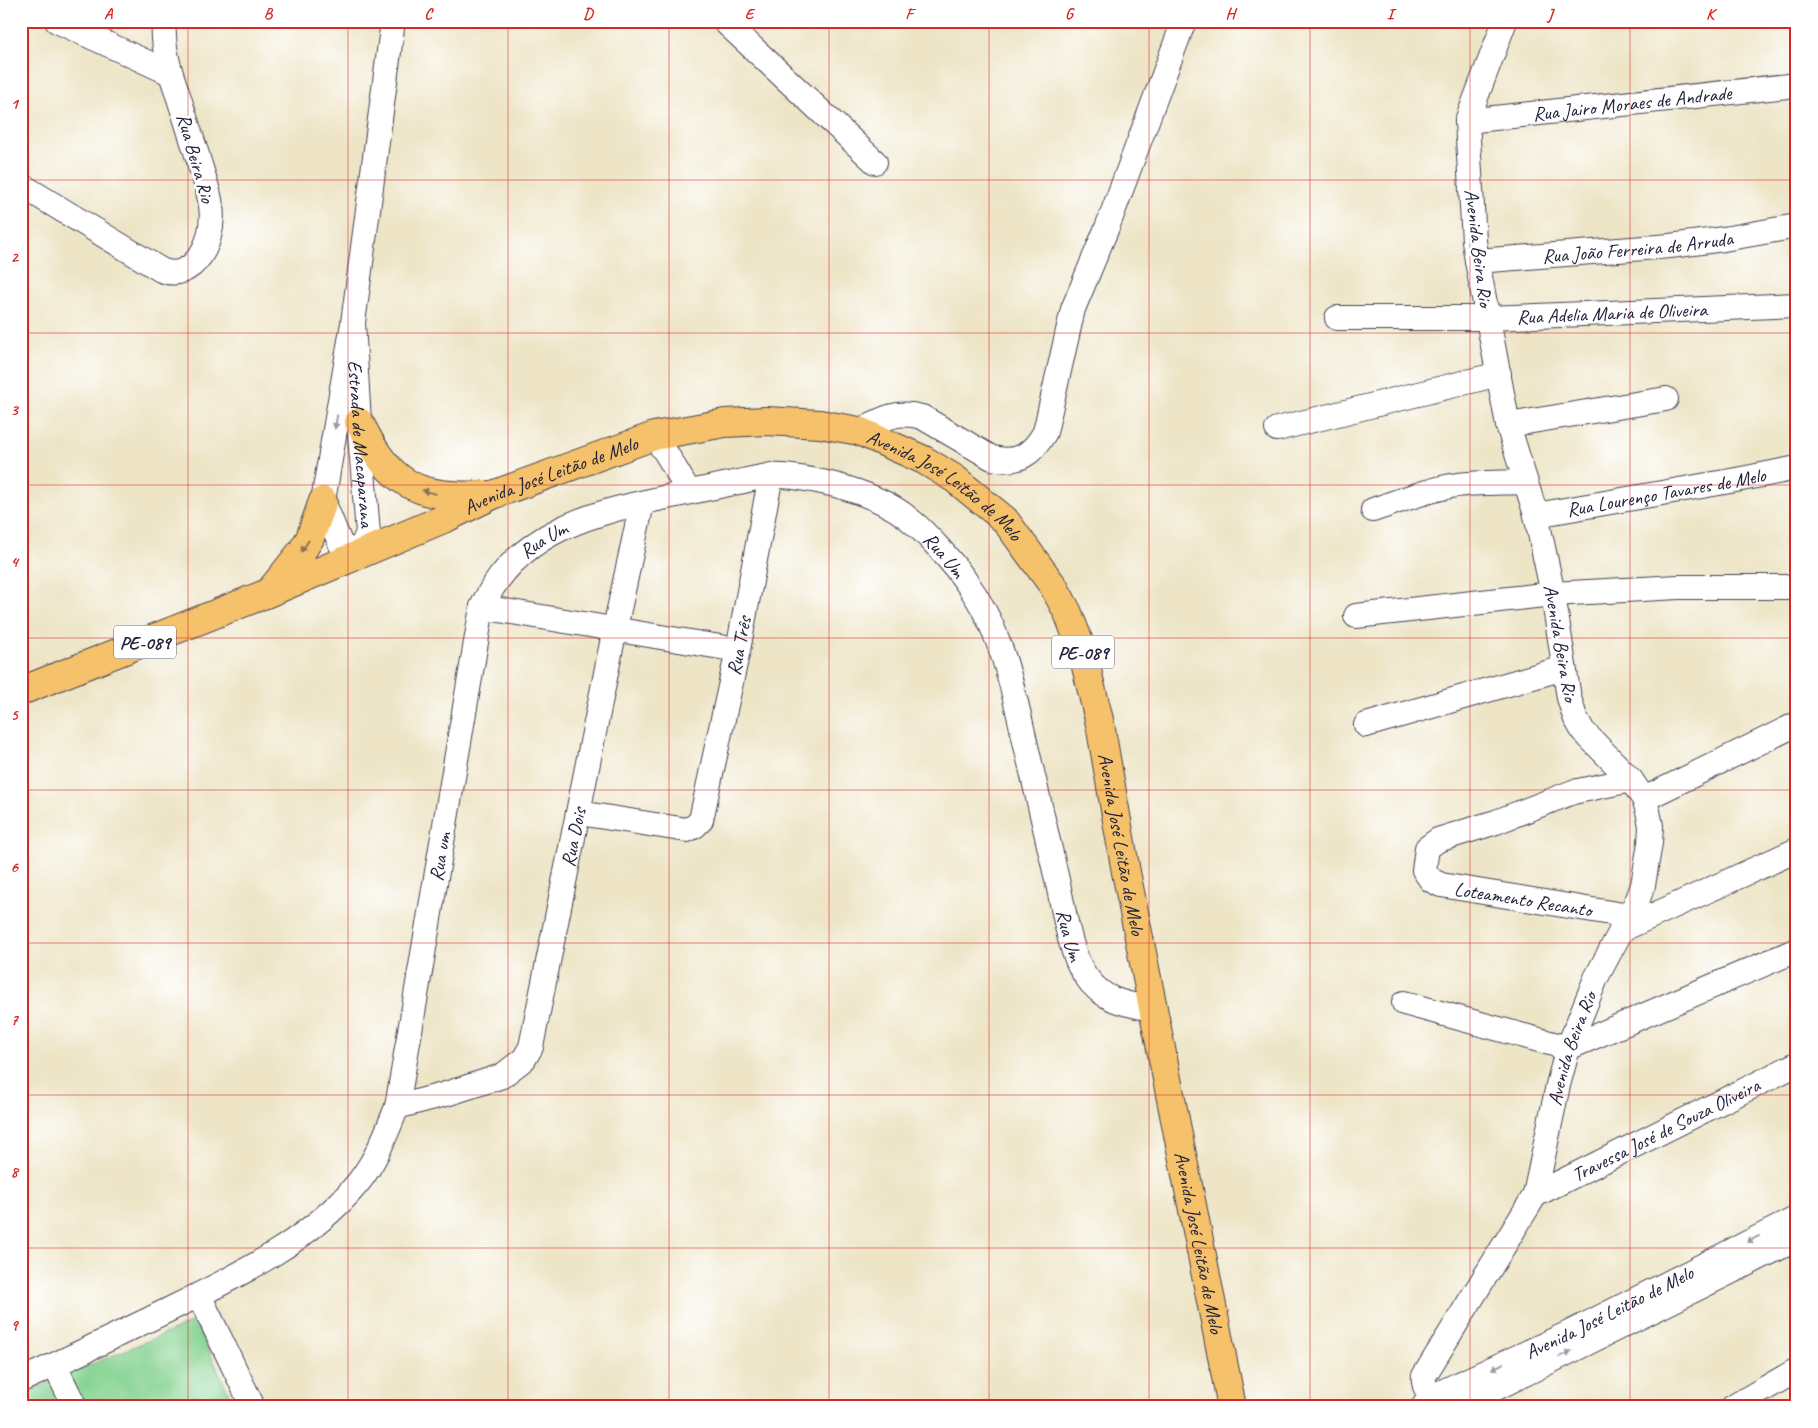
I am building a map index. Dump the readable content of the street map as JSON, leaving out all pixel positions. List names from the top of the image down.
{
  "streets": {
    "main road": ["Avenida José Leitão de Melo", "PE-089"],
    "street": [
      "Rua Jairo Moraes de Andrade",
      "Rua Beira Rio",
      "Rua João Ferreira de Arruda",
      "Avenida Beira Rio",
      "Rua Adelia Maria de Oliveira",
      "Estrada de Macaparana",
      "Rua Lourenço Tavares de Melo",
      "Rua Um",
      "Rua Três",
      "Rua Dois",
      "Rua um",
      "Loteamento Recanto",
      "Travessa José de Souza Oliveira"
    ]
  },
  "crossings": [
    ["Rua Jairo Moraes de Andrade", "Avenida Beira Rio"],
    ["Rua João Ferreira de Arruda", "Avenida Beira Rio"],
    ["Avenida Beira Rio", "Rua Adelia Maria de Oliveira"],
    ["Avenida Beira Rio", "Avenida José Leitão de Melo"],
    ["Avenida Beira Rio", "Rua Lourenço Tavares de Melo"],
    ["Avenida Beira Rio", "Loteamento Recanto"],
    ["Avenida Beira Rio", "Travessa José de Souza Oliveira"],
    ["Estrada de Macaparana", "Avenida José Leitão de Melo"],
    ["Avenida José Leitão de Melo", "Rua Um"],
    ["Rua Um", "Rua Três"],
    ["Rua Um", "Rua Dois"],
    ["Rua Um", "Rua um"],
    ["Rua Três", "Rua Dois"],
    ["Rua Dois", "Rua um"]
  ],
  "grid": {
    "columns": [
      "A",
      "B",
      "C",
      "D",
      "E",
      "F",
      "G",
      "H",
      "I",
      "J",
      "K"
    ],
    "rows": [
      "1",
      "2",
      "3",
      "4",
      "5",
      "6",
      "7",
      "8",
      "9"
    ]
  }
}
